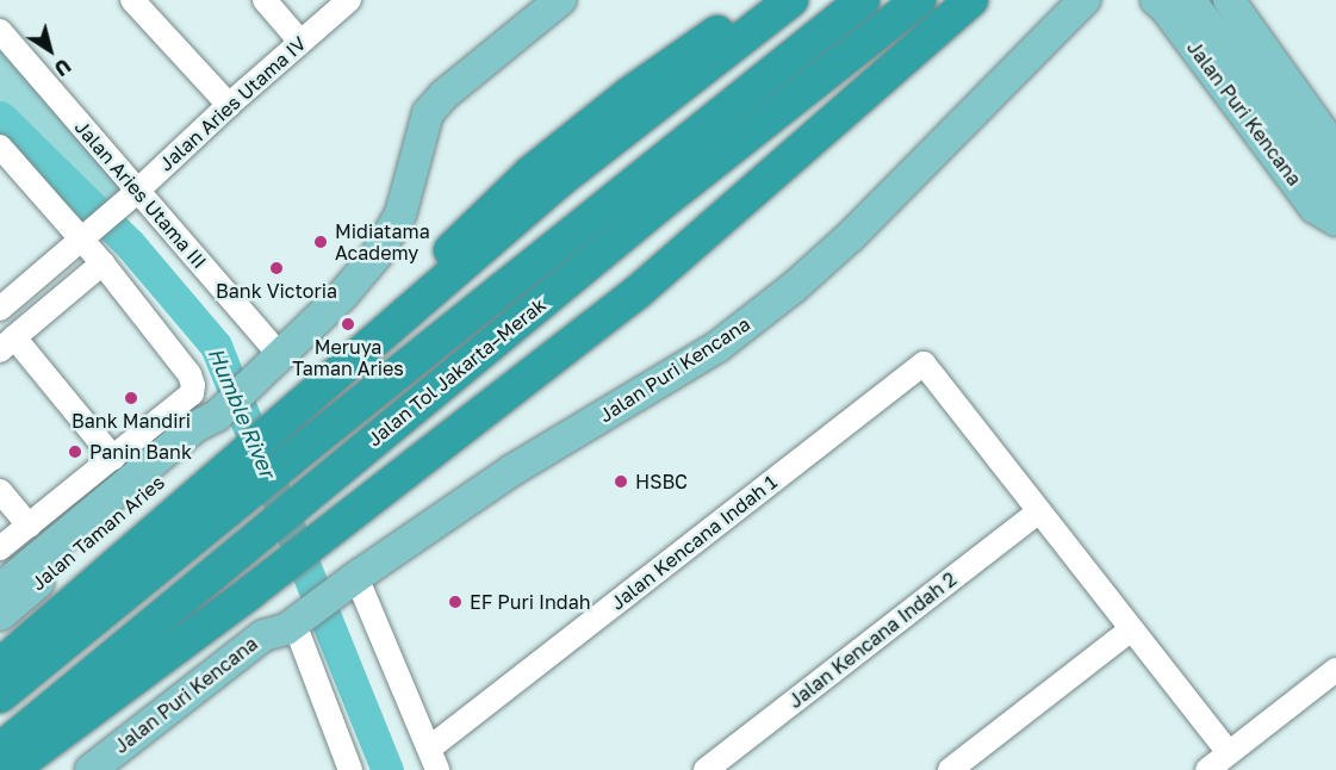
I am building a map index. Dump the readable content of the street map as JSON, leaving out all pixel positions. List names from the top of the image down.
{
  "streets": {
    "highway": ["Jalan Tol Jakarta–Merak"],
    "main road": ["Jalan Puri Kencana", "Jalan Taman Aries"],
    "street": [
      "Jalan Aries Utama IV",
      "Jalan Aries Utama III",
      "Jalan Kencana Indah 1",
      "Jalan Kencana Indah 2"
    ]
  },
  "crossings": [
    ["Jalan Aries Utama IV", "Jalan Aries Utama III"],
    ["Jalan Aries Utama III", "Jalan Taman Aries"],
    ["Jalan Kencana Indah 1", "Jalan Kencana Indah 2"]
  ],
  "water": ["Humble River"],
  "places": [
    "Midiatama Academy",
    "Bank Victoria",
    "Meruya Taman Aries",
    "Bank Mandiri",
    "Panin Bank",
    "HSBC",
    "EF Puri Indah"
  ],
  "north": "bottom right"
}
